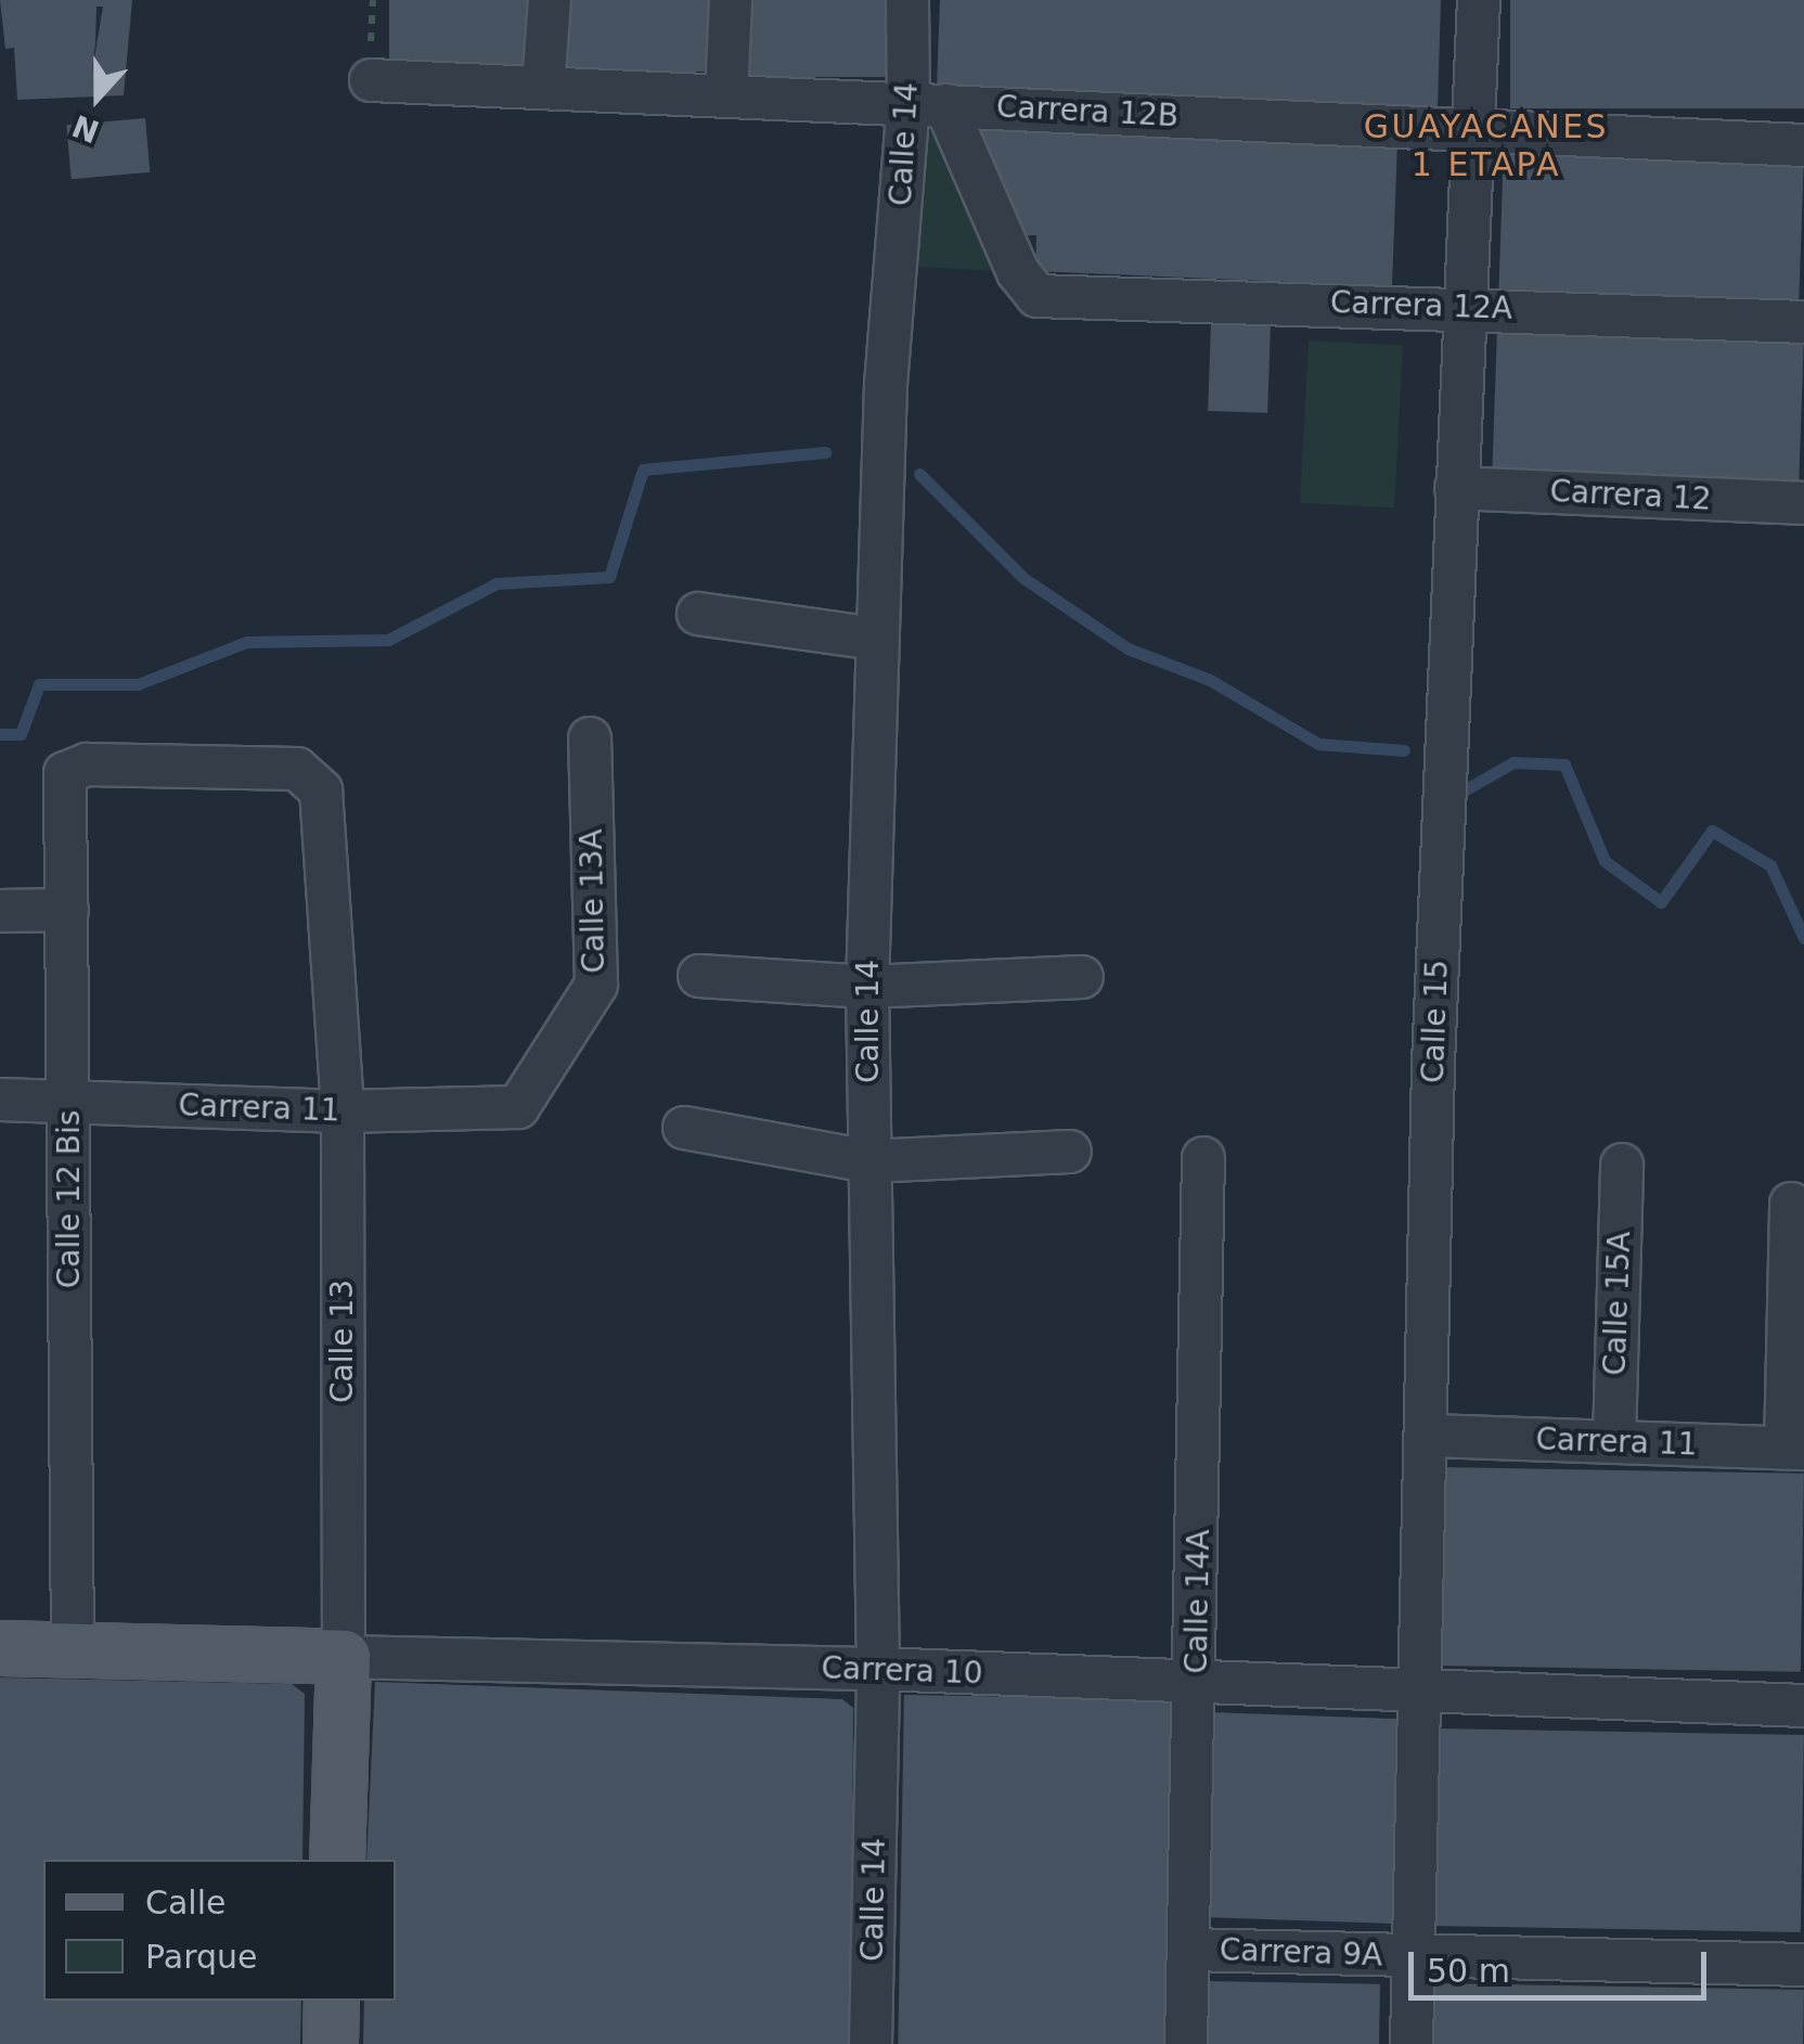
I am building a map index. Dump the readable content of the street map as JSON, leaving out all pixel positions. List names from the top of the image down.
{
  "streets": {
    "main road": ["Calle 13", "Carrera 10"],
    "street": [
      "Carrera 12B",
      "Calle 14",
      "Carrera 12A",
      "Carrera 12",
      "Calle 13A",
      "Calle 15",
      "Carrera 11",
      "Calle 12 Bis",
      "Calle 15A",
      "Calle 14A",
      "Carrera 9A"
    ]
  },
  "crossings": [
    ["Carrera 12B", "Calle 14"],
    ["Carrera 12B", "Carrera 12A"],
    ["Carrera 12B", "Calle 15"],
    ["Calle 14", "Carrera 12A"],
    ["Calle 14", "Carrera 10"],
    ["Carrera 12A", "Calle 15"],
    ["Carrera 12", "Calle 15"],
    ["Calle 13A", "Carrera 11"],
    ["Calle 15", "Carrera 11"],
    ["Calle 15", "Carrera 10"],
    ["Calle 15", "Carrera 9A"],
    ["Carrera 11", "Calle 12 Bis"],
    ["Carrera 11", "Calle 15A"],
    ["Carrera 11", "Calle 13"],
    ["Calle 12 Bis", "Calle 13"],
    ["Calle 12 Bis", "Carrera 10"],
    ["Calle 13", "Carrera 10"],
    ["Calle 14A", "Carrera 10"],
    ["Calle 14A", "Carrera 9A"]
  ],
  "districts": ["GUAYACANES 1 ETAPA"],
  "legend": ["Calle", "Parque"],
  "scale_bar": "50 m",
  "north": "bottom"
}
